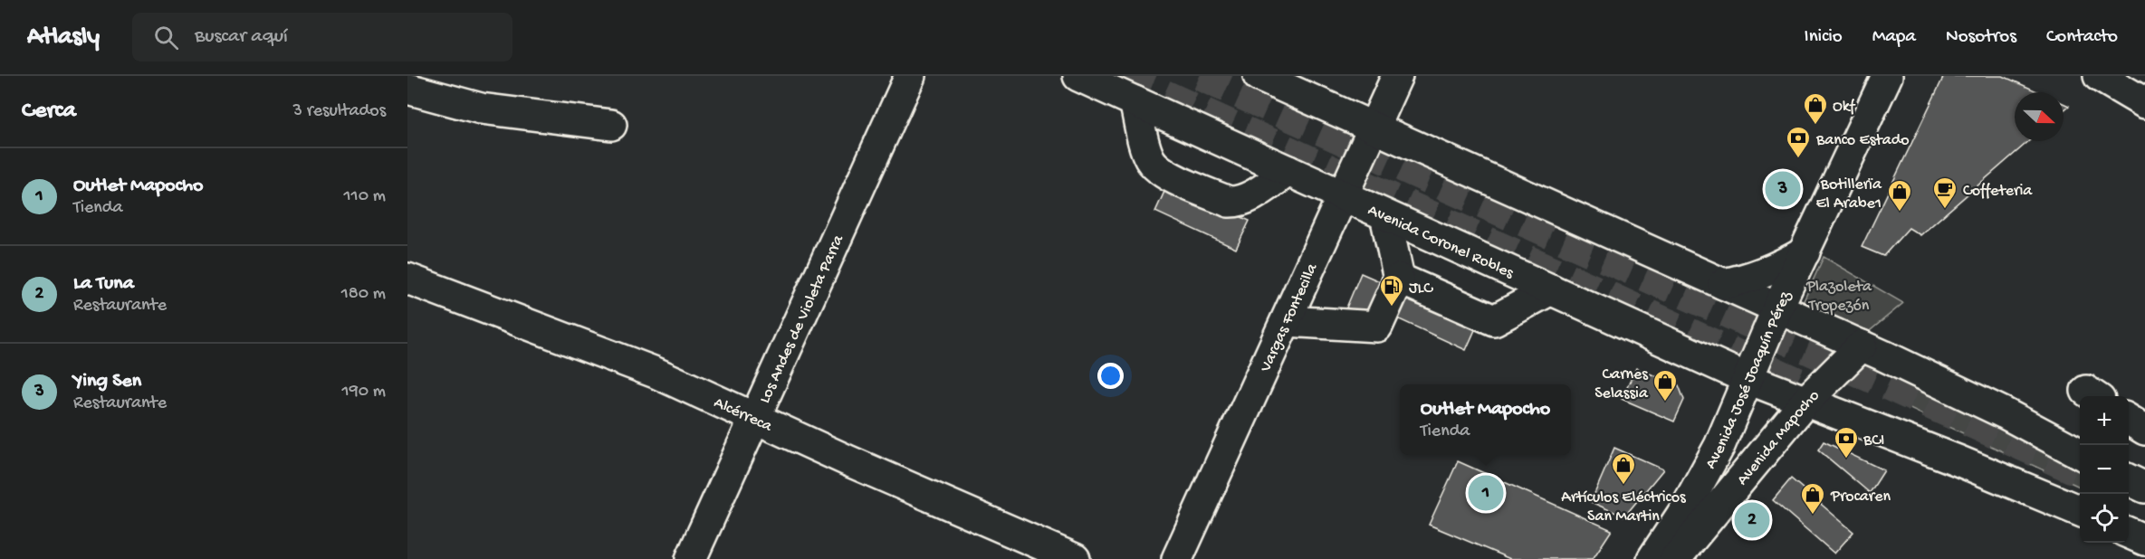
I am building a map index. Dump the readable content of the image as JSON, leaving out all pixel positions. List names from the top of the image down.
{
  "streets": {
    "main road": [
      "Avenida Coronel Robles",
      "Los Andes de Violeta Parra",
      "Vargas Fontecilla",
      "Avenida José Joaquín Pérez",
      "Alcérreca",
      "Avenida Mapocho"
    ]
  },
  "crossings": [
    ["Avenida Coronel Robles", "Vargas Fontecilla"],
    ["Avenida Coronel Robles", "Avenida José Joaquín Pérez"],
    ["Avenida Coronel Robles", "Avenida Mapocho"],
    ["Los Andes de Violeta Parra", "Alcérreca"]
  ],
  "parks": ["Plazoleta Tropezón"],
  "places": {
    "shop": [
      "Okf",
      "Botillerïa El Arabe1",
      "Carnes Selassia",
      "Artículos Eléctricos San Martin",
      "Procaren"
    ],
    "bank": ["Banco Estado", "BCI"],
    "cafe": ["Coffeteria"],
    "fuel station": ["JLC"]
  },
  "north": "right",
  "page": {
    "header": "Atlasly",
    "search": "Buscar aquí",
    "nav": [
      "Inicio",
      "Mapa",
      "Nosotros",
      "Contacto"
    ],
    "heading": ["Cerca", "3 resultados"],
    "list": [
      {
        "mark": "1",
        "name": "Outlet Mapocho",
        "note": "Tienda",
        "value": "110 m"
      },
      {
        "mark": "2",
        "name": "La Tuna",
        "note": "Restaurante",
        "value": "180 m"
      },
      {
        "mark": "3",
        "name": "Ying Sen",
        "note": "Restaurante",
        "value": "190 m"
      }
    ],
    "pins": ["3", "1", "2"],
    "popup": ["Outlet Mapocho", "Tienda"],
    "map_buttons": ["+", "−"]
  }
}
